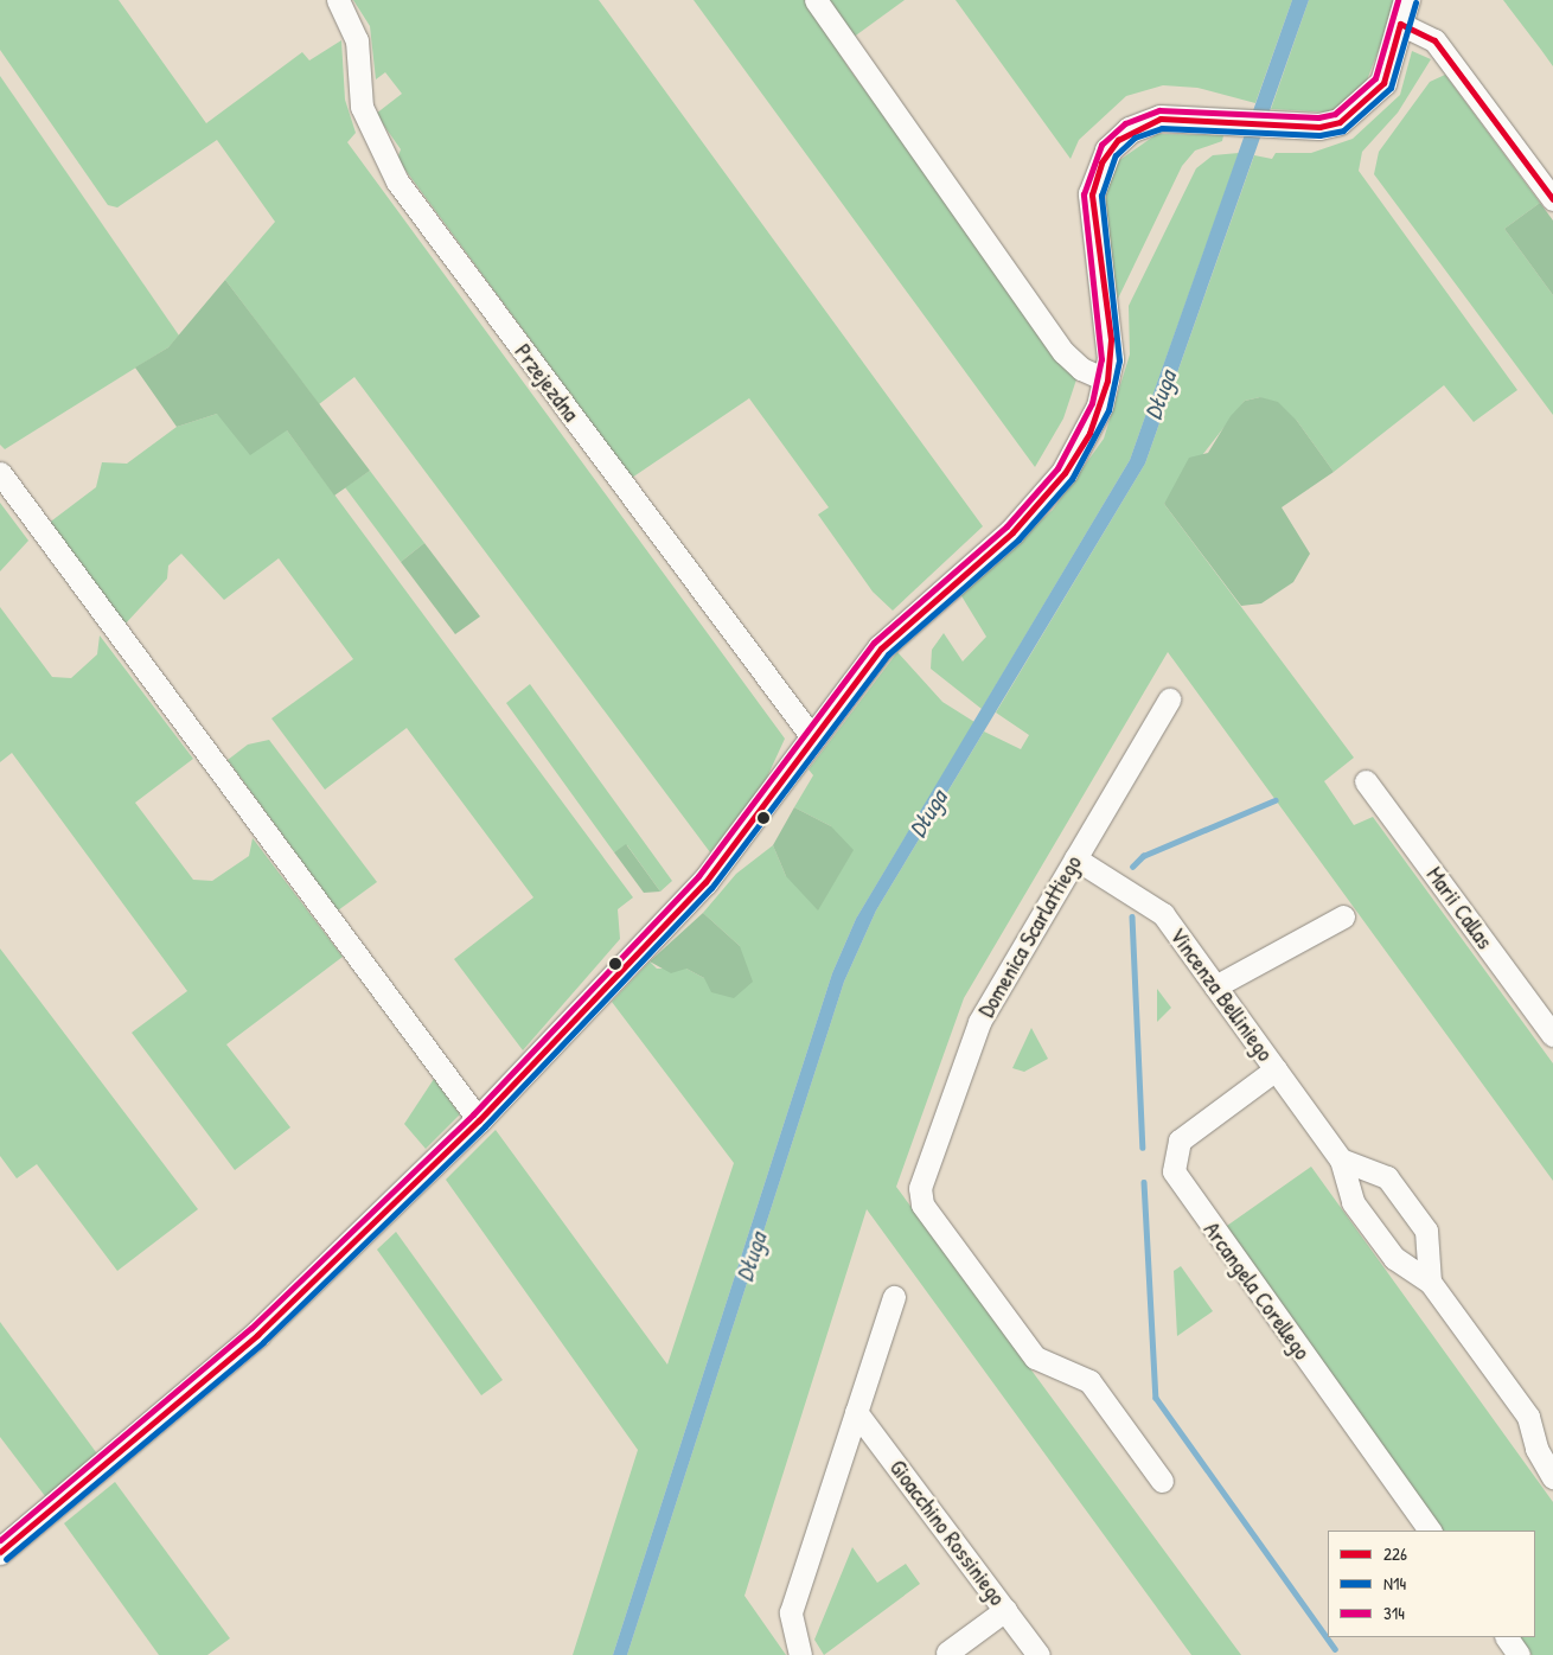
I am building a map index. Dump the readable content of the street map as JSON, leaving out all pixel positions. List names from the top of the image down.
{
  "streets": {
    "street": [
      "Przejezdna",
      "Marii Callas",
      "Domenica Scarlattiego",
      "Vincenza Belliniego",
      "Arcangela Corellego",
      "Gioacchino Rossiniego"
    ]
  },
  "crossings": [
    ["Domenica Scarlattiego", "Vincenza Belliniego"],
    ["Vincenza Belliniego", "Arcangela Corellego"]
  ],
  "water": ["Długa"],
  "lines": ["transit line 314", "transit line N14", "transit line 226"],
  "legend": ["226", "N14", "314"]
}
